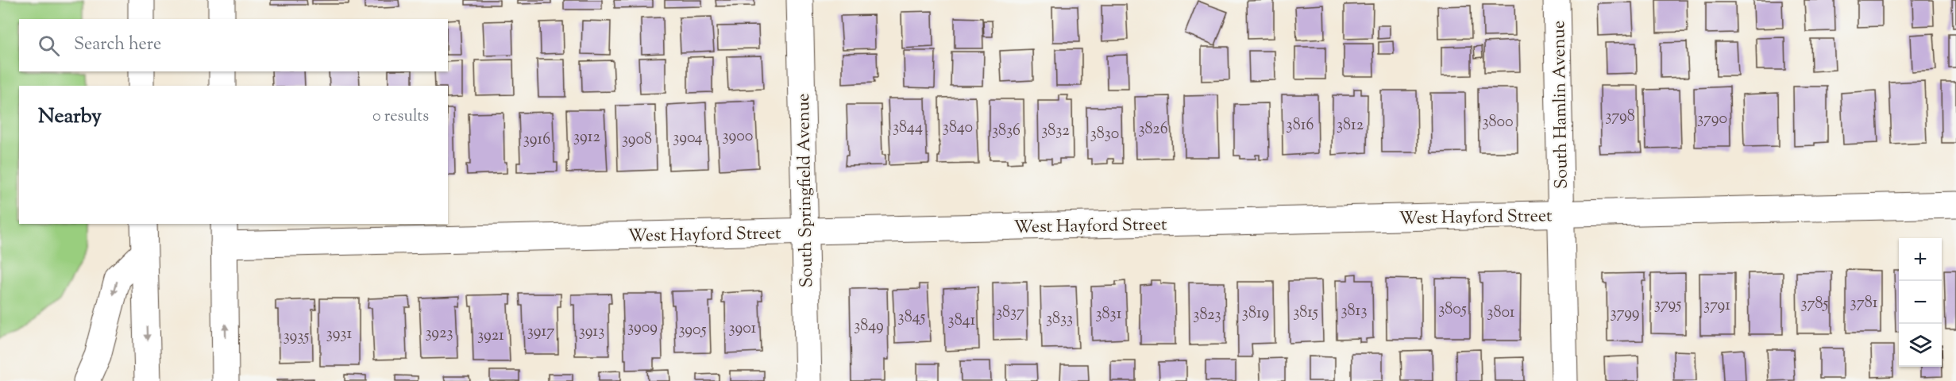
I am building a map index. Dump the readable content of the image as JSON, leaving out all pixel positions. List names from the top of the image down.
{
  "streets": {
    "street": ["South Hamlin Avenue", "South Springfield Avenue", "West Hayford Street"]
  },
  "crossings": [
    ["South Hamlin Avenue", "West Hayford Street"],
    ["South Springfield Avenue", "West Hayford Street"]
  ],
  "house_numbers": [
    "3798",
    "3790",
    "3800",
    "3816",
    "3812",
    "3844",
    "3840",
    "3826",
    "3836",
    "3832",
    "3830",
    "3900",
    "3912",
    "3904",
    "3916",
    "3908",
    "3781",
    "3785",
    "3795",
    "3791",
    "3805",
    "3813",
    "3837",
    "3815",
    "3801",
    "3819",
    "3799",
    "3831",
    "3823",
    "3845",
    "3833",
    "3841",
    "3849",
    "3909",
    "3901",
    "3905",
    "3917",
    "3913",
    "3923",
    "3931",
    "3921",
    "3935"
  ],
  "page": {
    "search": "Search here",
    "heading": ["Nearby", "0 results"],
    "map_buttons": ["+", "−"]
  }
}
